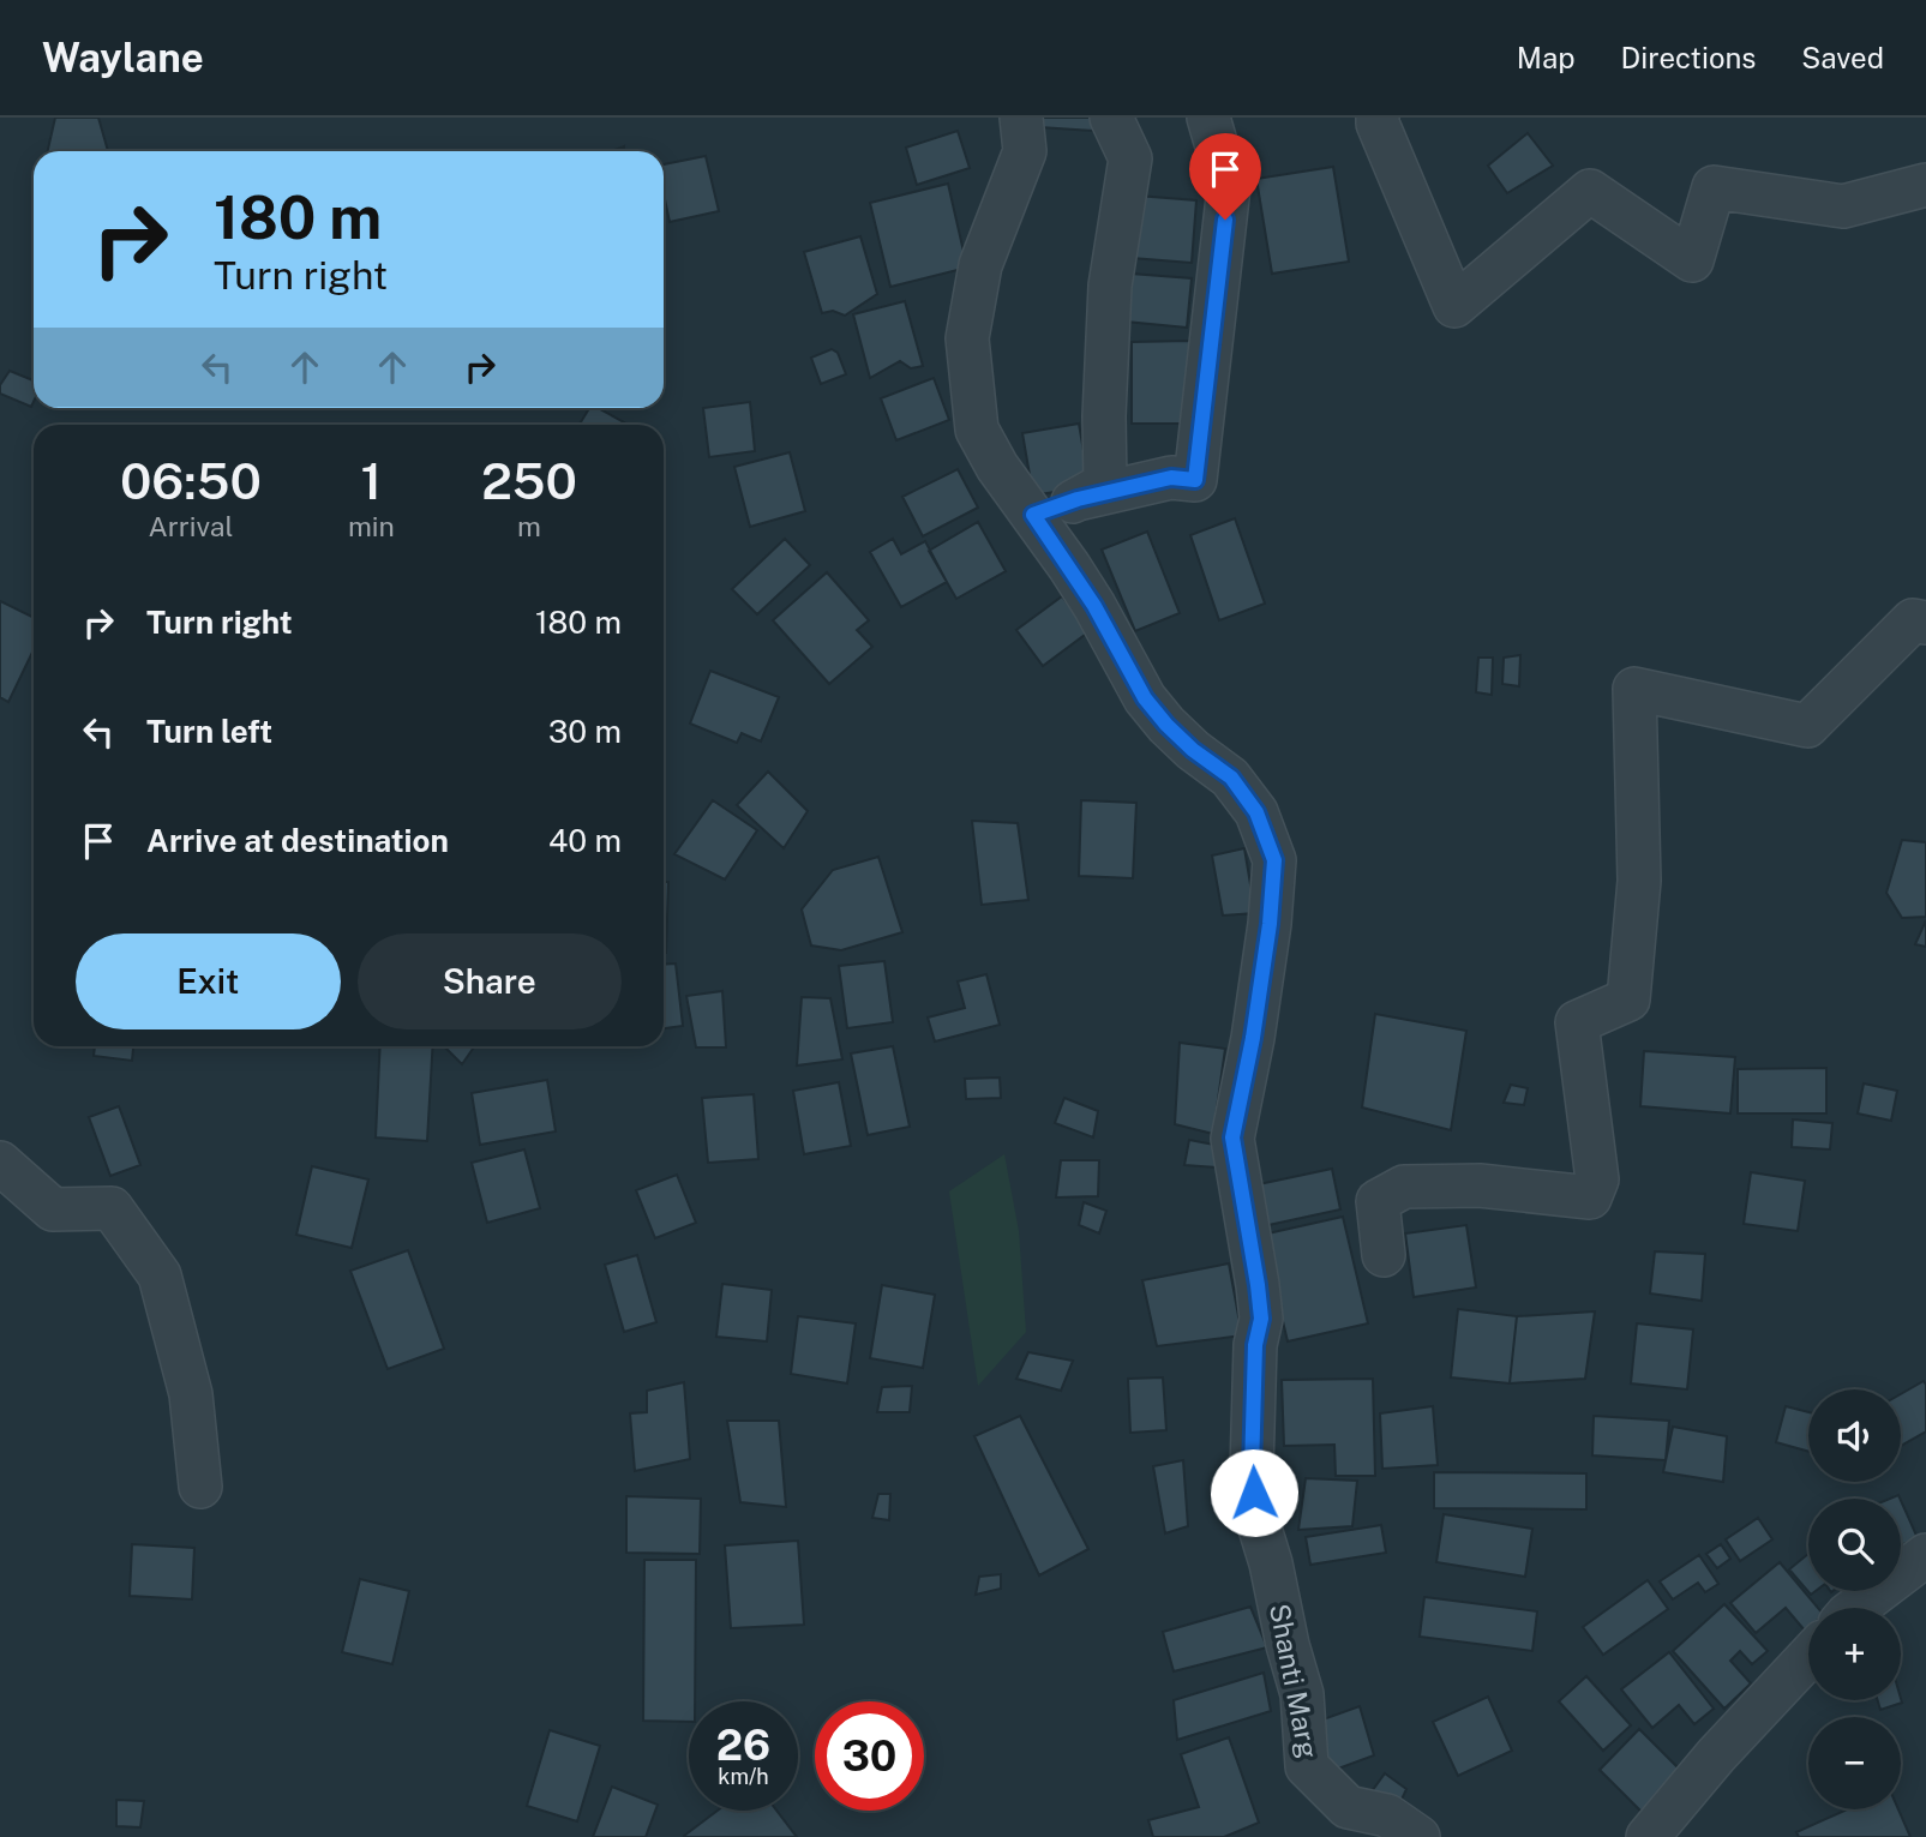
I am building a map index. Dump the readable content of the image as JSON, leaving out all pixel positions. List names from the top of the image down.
{
  "streets": {
    "street": ["Shanti Marg"]
  },
  "page": {
    "header": "Waylane",
    "nav": ["Map", "Directions", "Saved"],
    "turn": ["180 m", "Turn right"],
    "eta": [
      "06:50",
      "Arrival",
      "1",
      "min",
      "250",
      "m"
    ],
    "list": [
      {
        "name": "Turn right",
        "value": "180 m"
      },
      {
        "name": "Turn left",
        "value": "30 m"
      },
      {
        "name": "Arrive at destination",
        "value": "40 m"
      }
    ],
    "buttons": ["Exit", "Share"],
    "map_buttons": ["+", "−"],
    "speed": "26 km/h",
    "limit": "30"
  }
}
